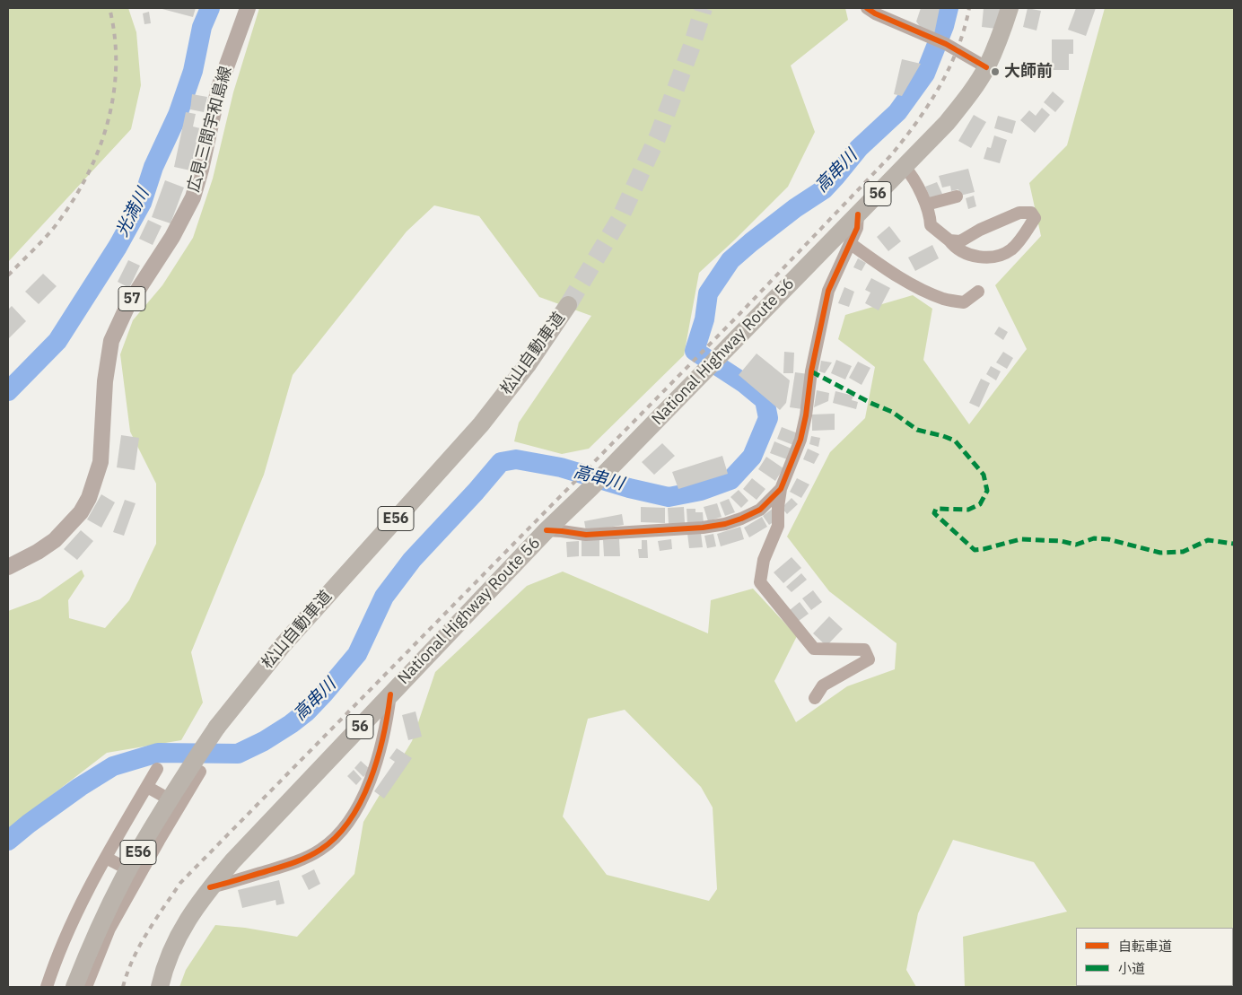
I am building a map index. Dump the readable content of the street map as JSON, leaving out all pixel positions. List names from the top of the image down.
{
  "streets": {
    "highway": [
      "56",
      "National Highway Route 56",
      "松山自動車道",
      "E56"
    ],
    "main road": ["広見三間宇和島線", "57"]
  },
  "water": ["高串川", "光満川"],
  "places": ["大師前"],
  "legend": ["自転車道", "小道"]
}
